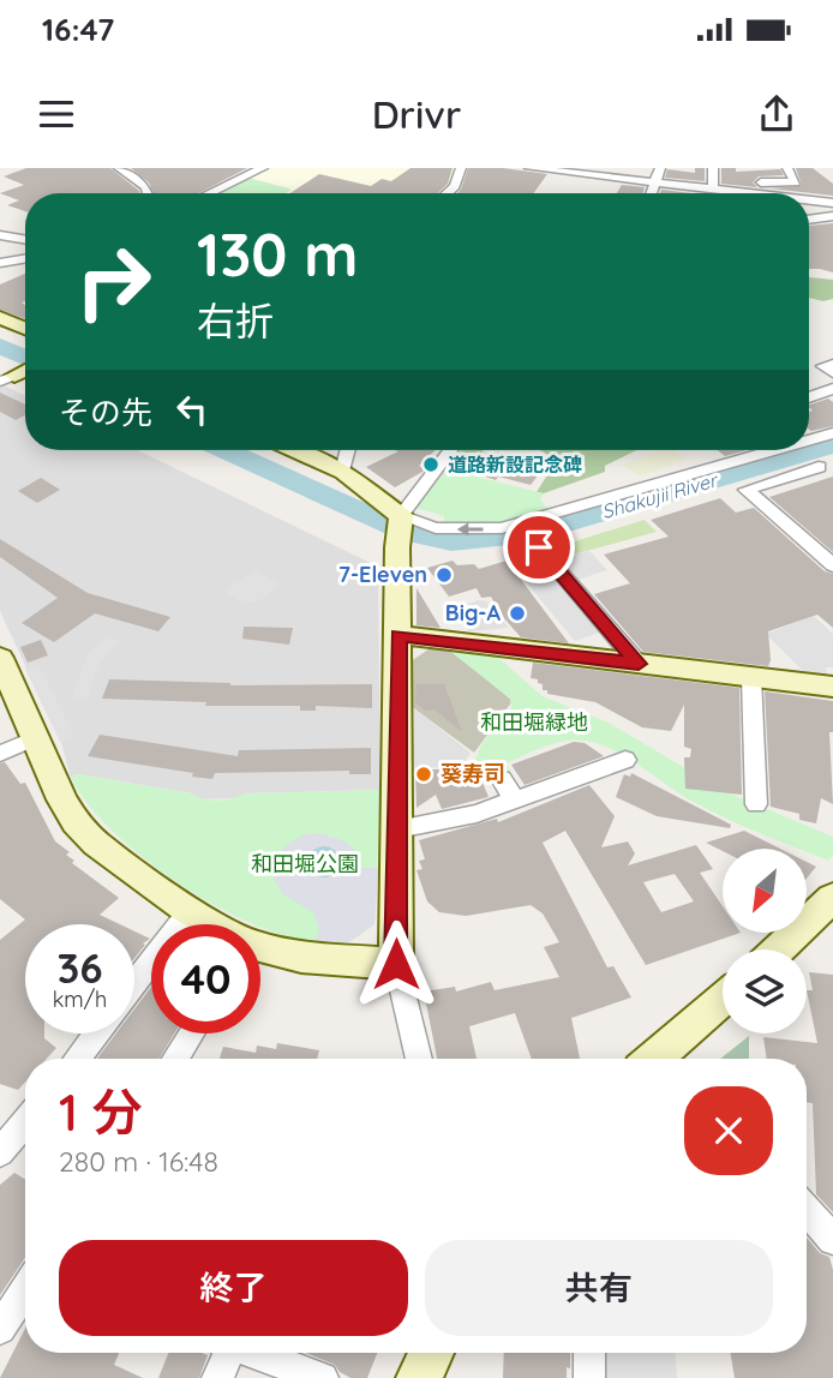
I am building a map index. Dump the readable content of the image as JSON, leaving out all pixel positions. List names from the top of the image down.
{
  "water": ["Shakujii River"],
  "parks": ["和田堀緑地", "和田堀公園"],
  "places": [
    "道路新設記念碑",
    "7-Eleven",
    "Big-A",
    "葵寿司"
  ],
  "north": "bottom left",
  "page": {
    "status": "16:47",
    "header": "Drivr",
    "turn": ["130 m", "右折"],
    "then": "その先",
    "speed": "36 km/h",
    "limit": "40",
    "heading": ["1 分", "280 m · 16:48"],
    "buttons": ["終了", "共有"]
  }
}
